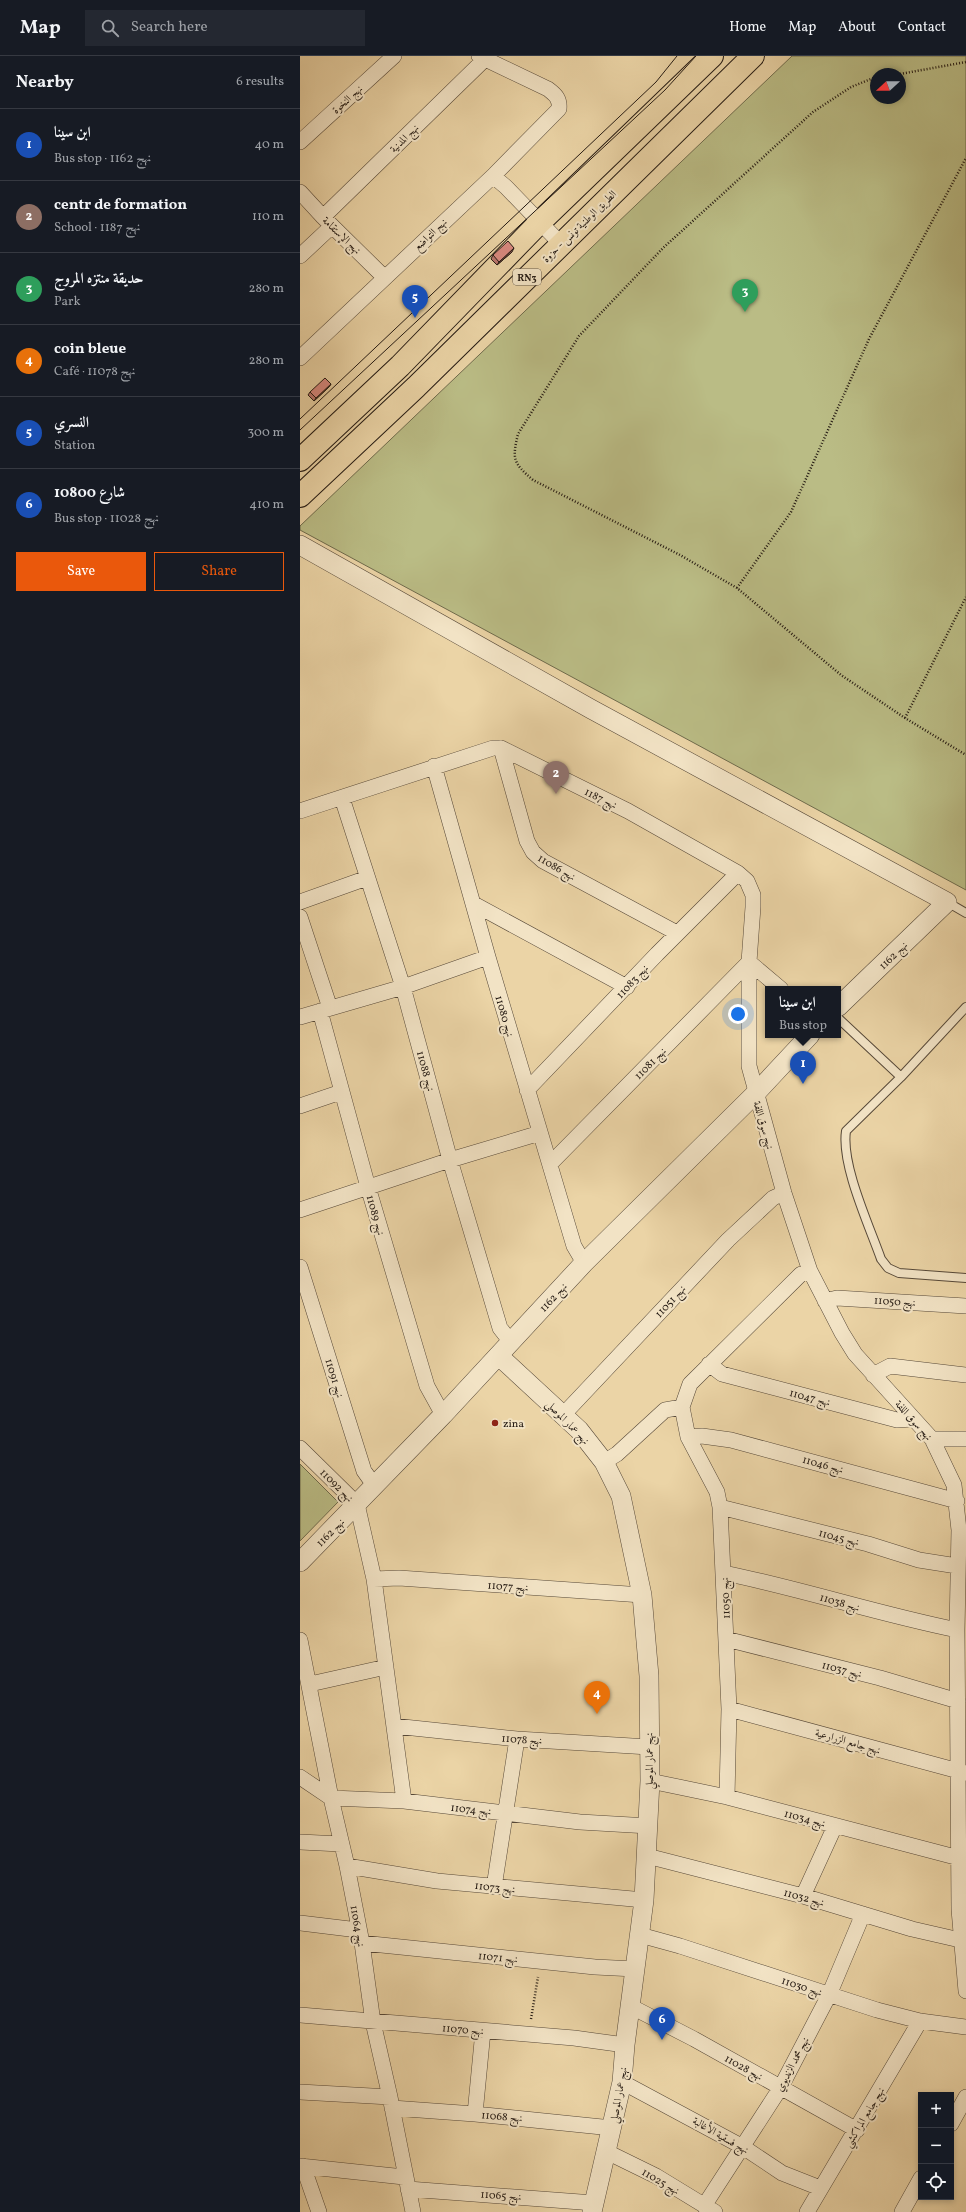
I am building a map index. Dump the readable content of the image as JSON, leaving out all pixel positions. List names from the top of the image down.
{
  "streets": {
    "highway": ["الطريق الوطنية تونس - حزوة", "RN3"],
    "street": [
      "نهج النخوة",
      "نهج المدنية",
      "نهج التواضع",
      "نهج الإستقامة",
      "نهج 1187",
      "نهج 11086",
      "نهج 1162",
      "نهج 11083",
      "نهج 11080",
      "نهج 11081",
      "نهج 11088",
      "نهج سوق اللفة",
      "نهج 11089",
      "نهج 11051",
      "نهج 11050",
      "نهج 11091",
      "نهج 11047",
      "نهج عمار الموصلي",
      "نهج 11046",
      "نهج 11092",
      "نهج 11045",
      "نهج 11077",
      "نهج 11038",
      "نهج 11037",
      "نهج 11078",
      "نهج جامع الزرارعية",
      "نهج 11074",
      "نهج 11034",
      "نهج 11073",
      "نهج 11032",
      "نهج 11064",
      "نهج 11071",
      "نهج 11030",
      "نهج 11070",
      "نهج محمد الزنديوي",
      "نهج 11028",
      "نهج 11068",
      "نهج جامع المراكشي",
      "نهج فسقية الأغالبة",
      "نهج 11025",
      "نهج 11065"
    ]
  },
  "crossings": [
    ["نهج المدنية", "نهج التواضع"],
    ["نهج المدنية", "نهج الإستقامة"],
    ["نهج التواضع", "نهج الإستقامة"],
    ["نهج 1187", "نهج 11086"],
    ["نهج 1187", "نهج 1162"],
    ["نهج 1187", "نهج 11083"],
    ["نهج 1187", "نهج 11081"],
    ["نهج 1187", "نهج سوق اللفة"],
    ["نهج 11086", "نهج 11083"],
    ["نهج 1162", "نهج 11080"],
    ["نهج 1162", "نهج 11088"],
    ["نهج 1162", "نهج سوق اللفة"],
    ["نهج 1162", "نهج 11089"],
    ["نهج 1162", "نهج 11091"],
    ["نهج 1162", "نهج عمار الموصلي"],
    ["نهج 1162", "نهج 11092"],
    ["نهج 11083", "نهج 11080"],
    ["نهج 11080", "نهج 11081"],
    ["نهج سوق اللفة", "نهج 11051"],
    ["نهج سوق اللفة", "نهج 11050"],
    ["نهج سوق اللفة", "نهج 11047"],
    ["نهج سوق اللفة", "نهج 11046"],
    ["نهج سوق اللفة", "نهج 11045"],
    ["نهج سوق اللفة", "نهج 11038"],
    ["نهج سوق اللفة", "نهج 11037"],
    ["نهج سوق اللفة", "نهج جامع الزرارعية"],
    ["نهج سوق اللفة", "نهج 11034"],
    ["نهج سوق اللفة", "نهج 11032"],
    ["نهج 11051", "نهج عمار الموصلي"],
    ["نهج 11050", "نهج 11046"],
    ["نهج 11050", "نهج 11045"],
    ["نهج 11050", "نهج 11038"],
    ["نهج 11050", "نهج 11037"],
    ["نهج 11050", "نهج جامع الزرارعية"],
    ["نهج 11050", "نهج 11034"],
    ["نهج عمار الموصلي", "نهج 11077"],
    ["نهج عمار الموصلي", "نهج 11078"],
    ["نهج عمار الموصلي", "نهج 11074"],
    ["نهج عمار الموصلي", "نهج 11034"],
    ["نهج عمار الموصلي", "نهج 11073"],
    ["نهج عمار الموصلي", "نهج 11032"],
    ["نهج عمار الموصلي", "نهج 11071"],
    ["نهج عمار الموصلي", "نهج 11030"],
    ["نهج عمار الموصلي", "نهج 11070"],
    ["نهج عمار الموصلي", "نهج 11028"],
    ["نهج عمار الموصلي", "نهج 11068"],
    ["نهج عمار الموصلي", "نهج فسقية الأغالبة"],
    ["نهج عمار الموصلي", "نهج 11025"],
    ["نهج عمار الموصلي", "نهج 11065"],
    ["نهج 11074", "نهج 11064"],
    ["نهج 11073", "نهج 11064"],
    ["نهج 11032", "نهج محمد الزنديوي"],
    ["نهج 11064", "نهج 11071"],
    ["نهج 11064", "نهج 11070"],
    ["نهج 11064", "نهج 11068"],
    ["نهج 11064", "نهج 11065"],
    ["نهج 11030", "نهج محمد الزنديوي"],
    ["نهج 11030", "نهج جامع المراكشي"],
    ["نهج محمد الزنديوي", "نهج 11028"],
    ["نهج محمد الزنديوي", "نهج فسقية الأغالبة"],
    ["نهج محمد الزنديوي", "نهج 11025"],
    ["نهج 11028", "نهج جامع المراكشي"],
    ["نهج جامع المراكشي", "نهج فسقية الأغالبة"]
  ],
  "places": ["zina"],
  "north": "left",
  "page": {
    "header": "Map",
    "search": "Search here",
    "nav": [
      "Home",
      "Map",
      "About",
      "Contact"
    ],
    "heading": ["Nearby", "6 results"],
    "list": [
      {
        "mark": "1",
        "name": "ابن سينا",
        "note": "Bus stop · نهج 1162",
        "value": "40 m"
      },
      {
        "mark": "2",
        "name": "centr de formation",
        "note": "School · نهج 1187",
        "value": "110 m"
      },
      {
        "mark": "3",
        "name": "حديقة منتزه المروج",
        "note": "Park",
        "value": "280 m"
      },
      {
        "mark": "4",
        "name": "coin bleue",
        "note": "Café · نهج 11078",
        "value": "280 m"
      },
      {
        "mark": "5",
        "name": "النسري",
        "note": "Station",
        "value": "300 m"
      },
      {
        "mark": "6",
        "name": "10800 شارع",
        "note": "Bus stop · نهج 11028",
        "value": "410 m"
      }
    ],
    "pins": [
      "3",
      "5",
      "2",
      "1",
      "4",
      "6"
    ],
    "buttons": ["Save", "Share"],
    "popup": ["ابن سينا", "Bus stop"],
    "map_buttons": ["+", "−"]
  }
}
